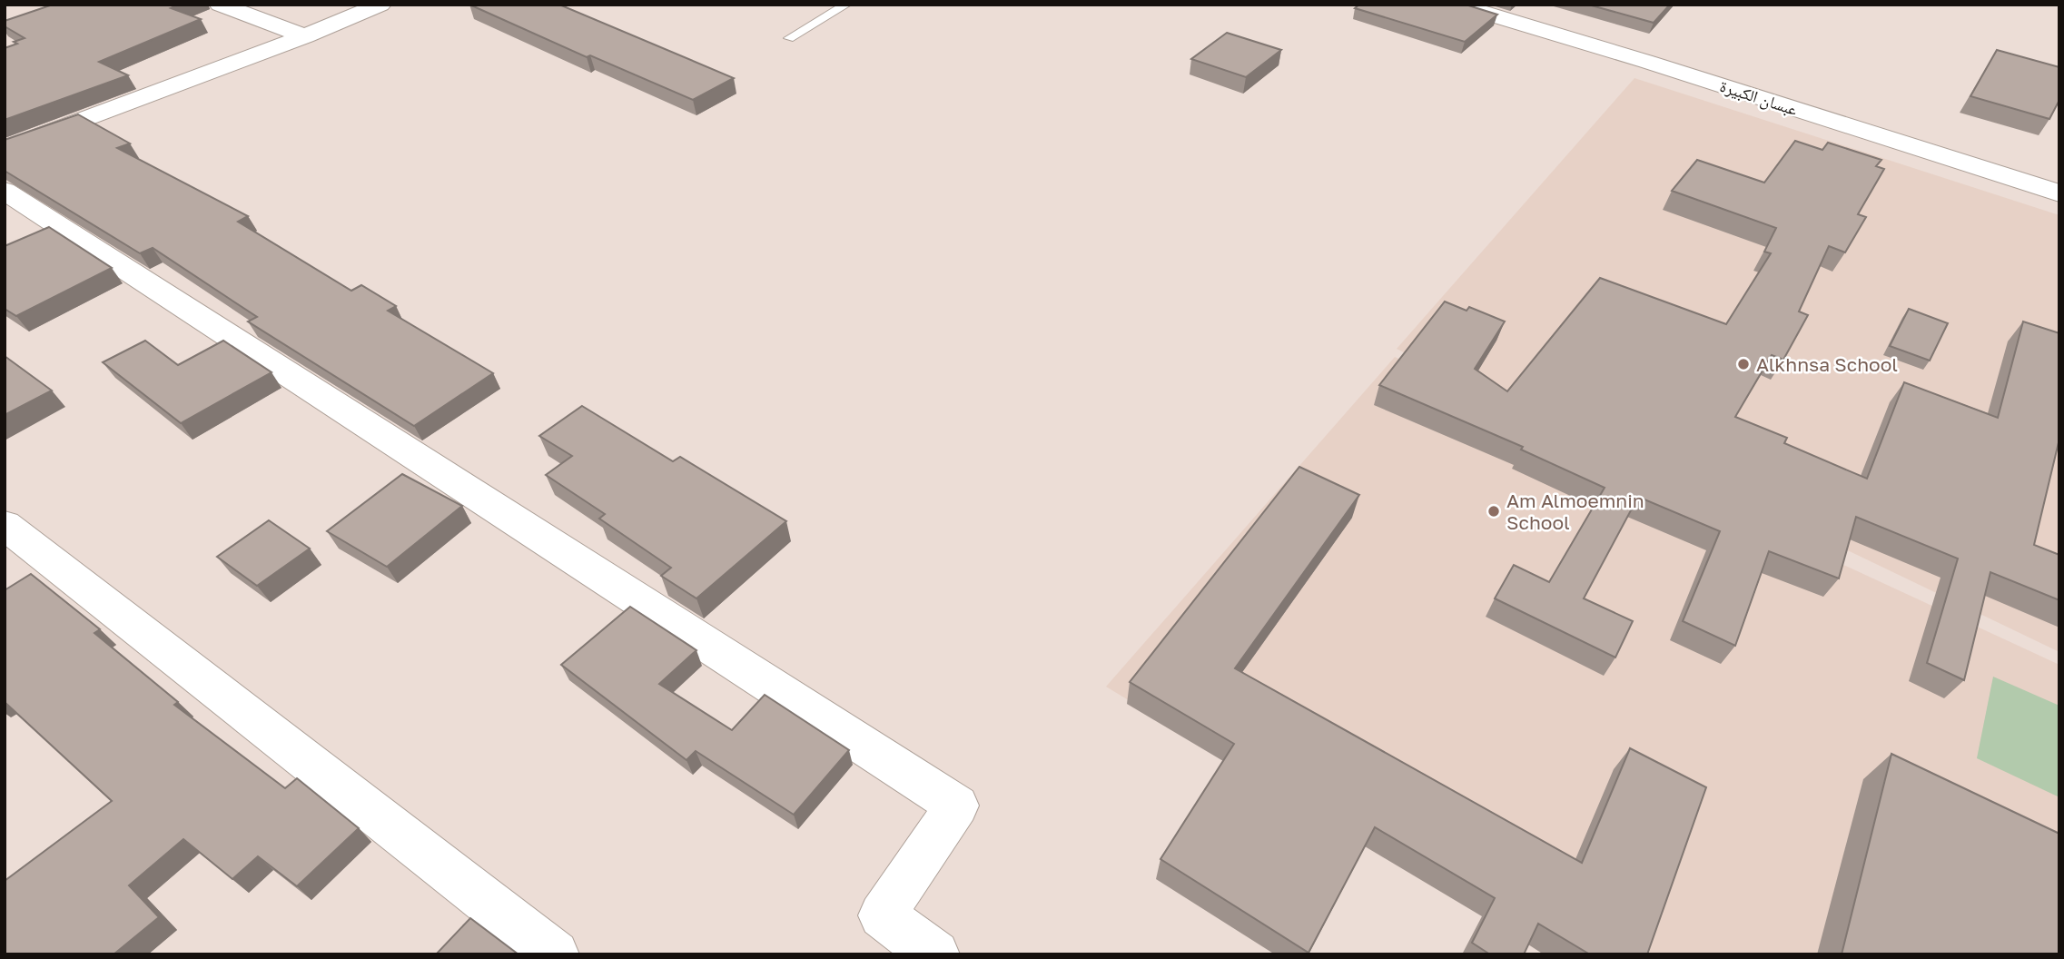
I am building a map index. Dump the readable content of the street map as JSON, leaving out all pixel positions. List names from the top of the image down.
{
  "streets": {
    "street": ["عبسان الكبيرة"]
  },
  "places": ["Alkhnsa School", "Am Almoemnin School"]
}
